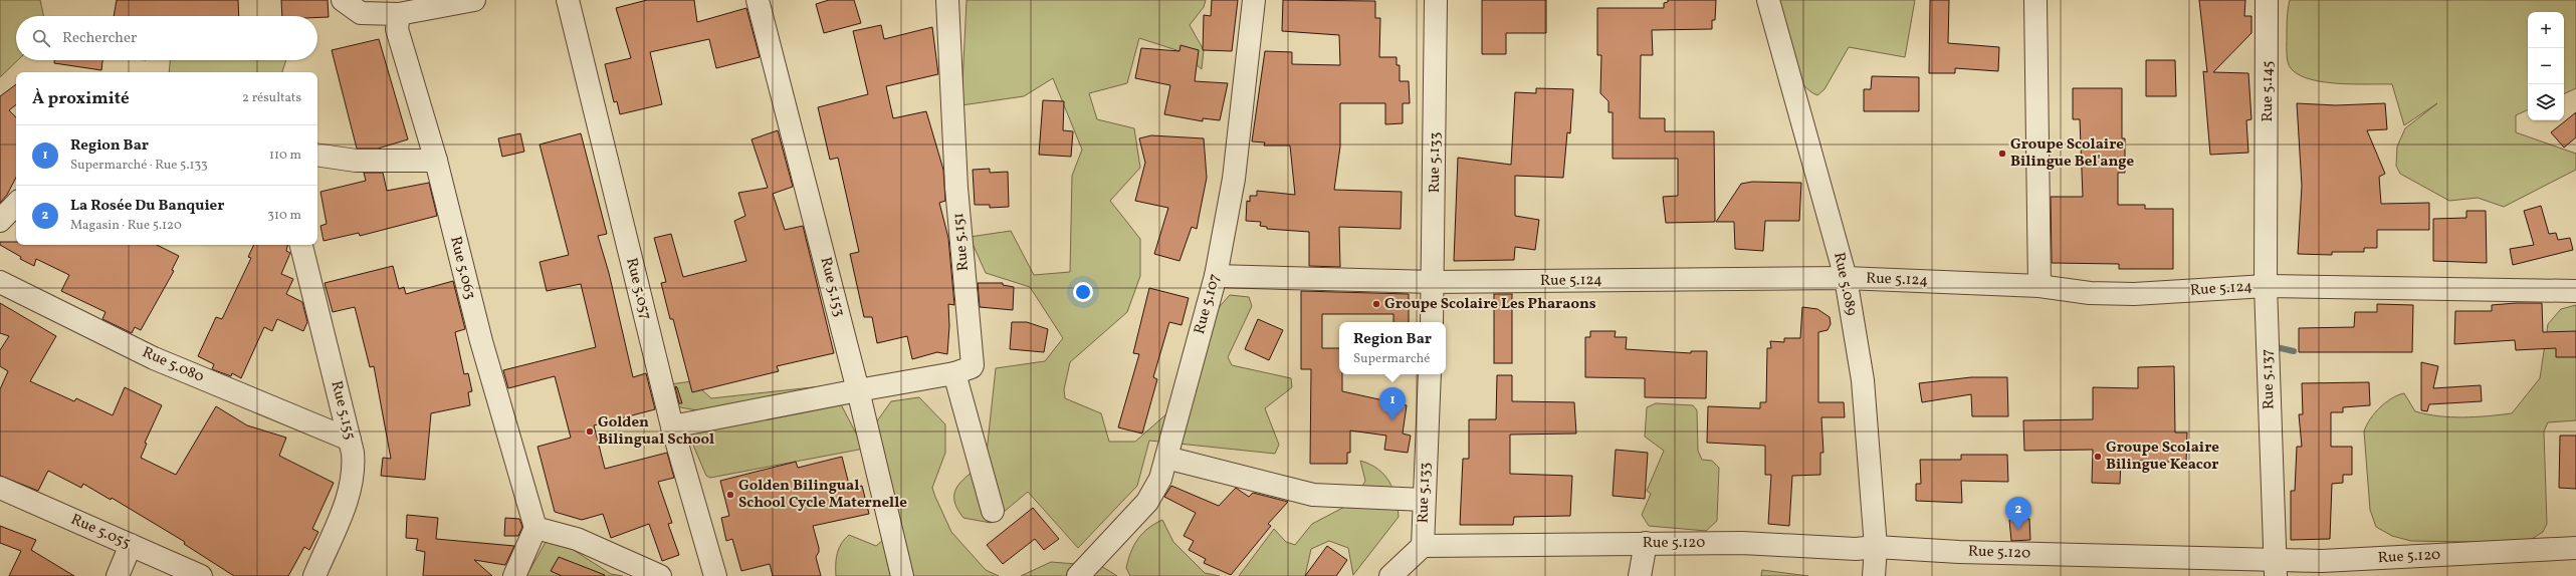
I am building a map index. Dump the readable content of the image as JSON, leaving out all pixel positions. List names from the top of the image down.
{
  "streets": {
    "street": [
      "Rue 5.145",
      "Rue 5.133",
      "Rue 5.151",
      "Rue 5.063",
      "Rue 5.124",
      "Rue 5.089",
      "Rue 5.153",
      "Rue 5.057",
      "Rue 5.107",
      "Rue 5.080",
      "Rue 5.137",
      "Rue 5.155",
      "Rue 5.055",
      "Rue 5.120"
    ]
  },
  "crossings": [
    ["Rue 5.145", "Rue 5.137"],
    ["Rue 5.133", "Rue 5.124"],
    ["Rue 5.133", "Rue 5.120"],
    ["Rue 5.151", "Rue 5.153"],
    ["Rue 5.124", "Rue 5.089"],
    ["Rue 5.124", "Rue 5.107"],
    ["Rue 5.124", "Rue 5.137"],
    ["Rue 5.089", "Rue 5.120"],
    ["Rue 5.080", "Rue 5.155"],
    ["Rue 5.137", "Rue 5.120"]
  ],
  "places": [
    "Groupe Scolaire Bilingue Bel'ange",
    "Groupe Scolaire Les Pharaons",
    "Golden Bilingual School",
    "Groupe Scolaire Bilingue Keacor",
    "Golden Bilingual School Cycle Maternelle"
  ],
  "page": {
    "map_buttons": ["+", "−"],
    "search": "Rechercher",
    "heading": ["À proximité", "2 résultats"],
    "list": [
      {
        "mark": "1",
        "name": "Region Bar",
        "note": "Supermarché · Rue 5.133",
        "value": "110 m"
      },
      {
        "mark": "2",
        "name": "La Rosée Du Banquier",
        "note": "Magasin · Rue 5.120",
        "value": "310 m"
      }
    ],
    "popup": ["Region Bar", "Supermarché"],
    "pins": ["1", "2"]
  }
}
